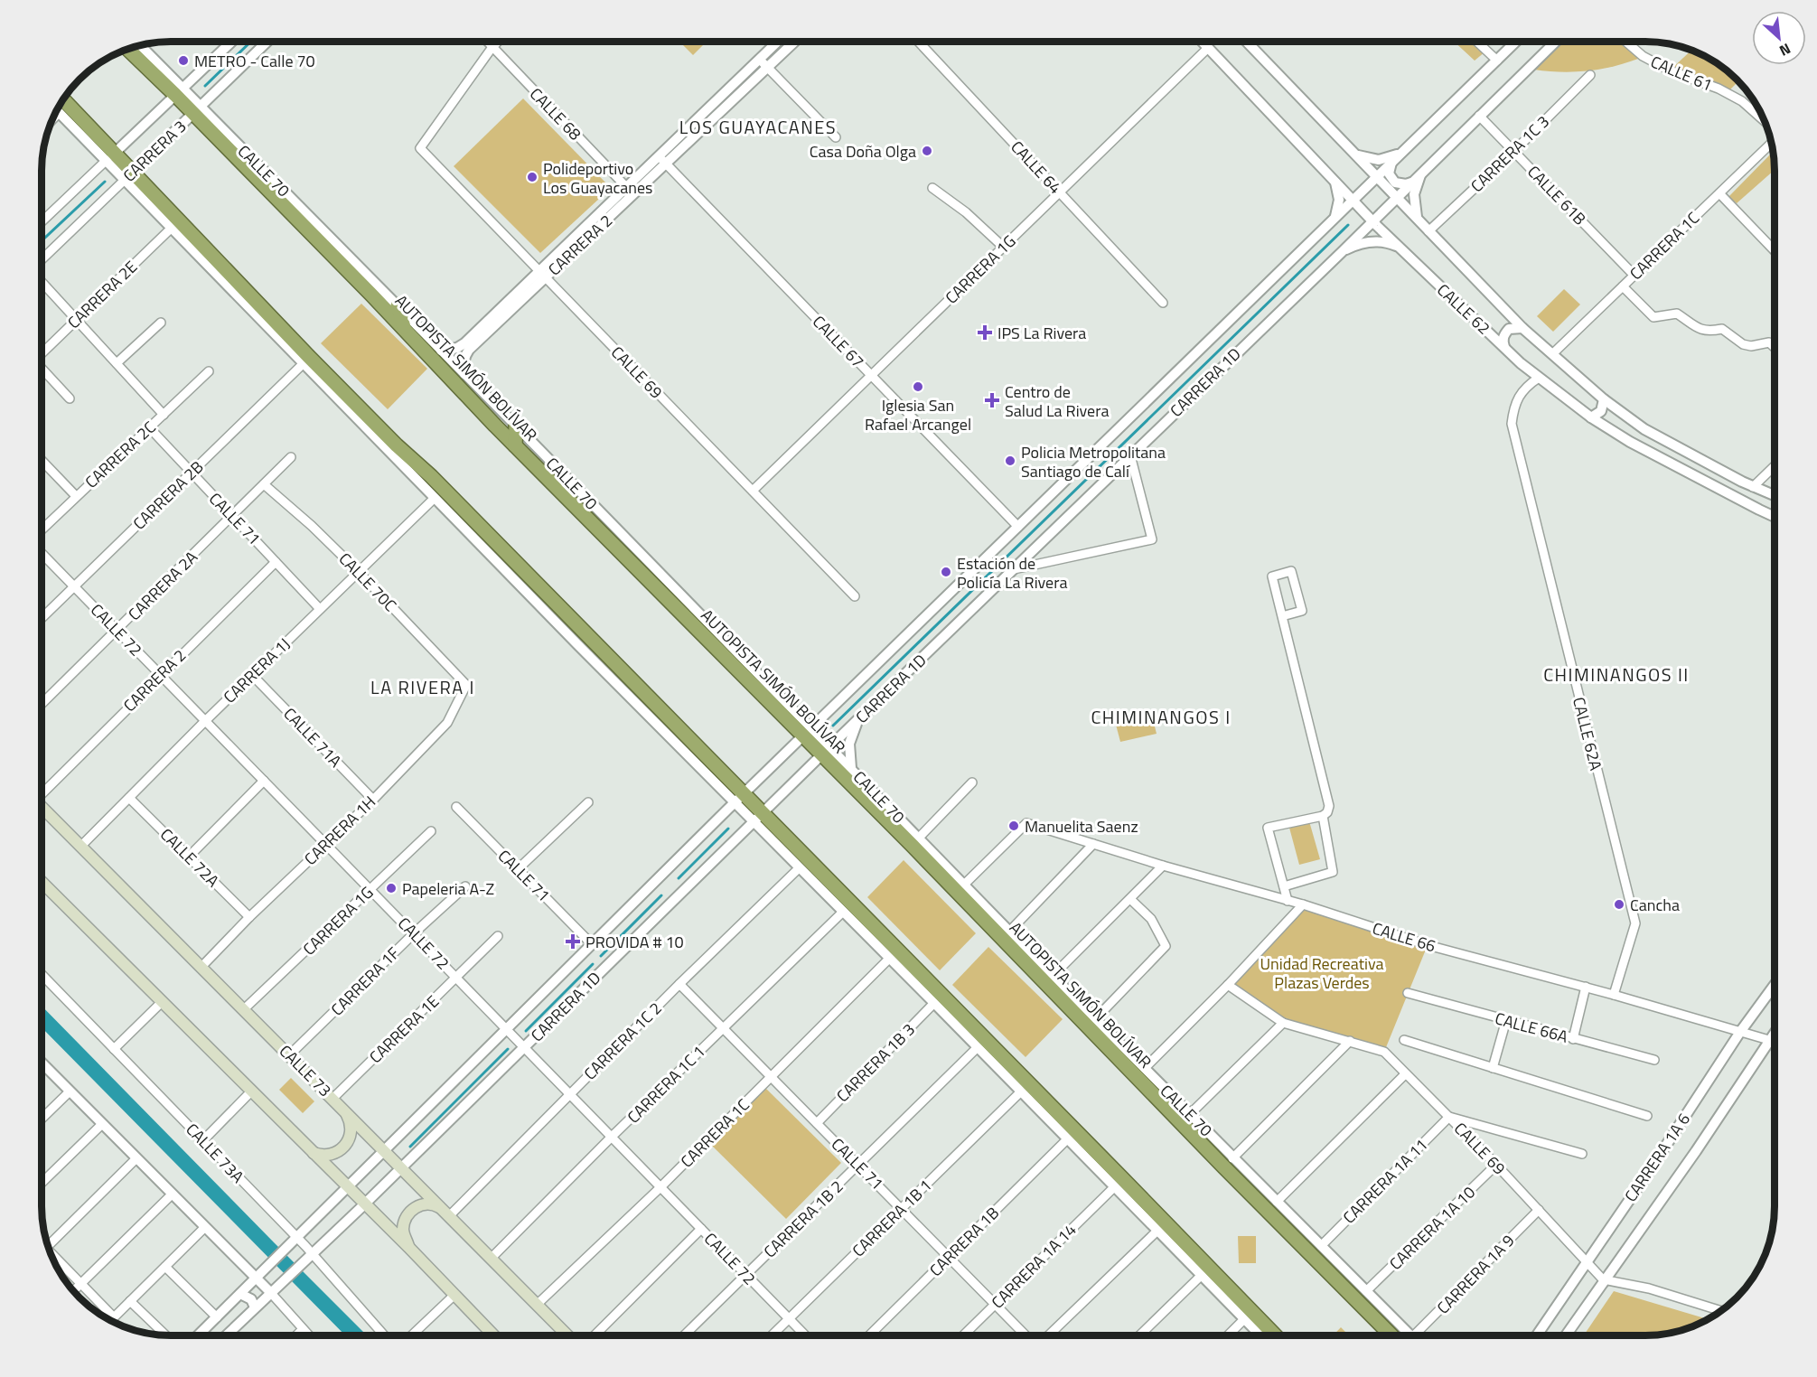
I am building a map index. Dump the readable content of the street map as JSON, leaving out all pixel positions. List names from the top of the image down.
{
  "streets": {
    "highway": ["AUTOPISTA SIMÓN BOLÍVAR"],
    "main road": ["CALLE 73"],
    "street": [
      "CALLE 61",
      "CALLE 68",
      "CARRERA 3",
      "CARRERA 1C 3",
      "CALLE 64",
      "CALLE 70",
      "CALLE 61B",
      "CARRERA 2",
      "CARRERA 1C",
      "CARRERA 1G",
      "CARRERA 2E",
      "CALLE 62",
      "CALLE 67",
      "CALLE 69",
      "CARRERA 1D",
      "CARRERA 2C",
      "CARRERA 2B",
      "CALLE 71",
      "CALLE 70C",
      "CARRERA 2A",
      "CALLE 72",
      "CARRERA 1J",
      "CALLE 62A",
      "CALLE 71A",
      "CARRERA 1H",
      "CALLE 72A",
      "CALLE 66",
      "CARRERA 1F",
      "CALLE 66A",
      "CARRERA 1E",
      "CARRERA 1C 2",
      "CARRERA 1B 3",
      "CARRERA 1C 1",
      "CALLE 73A",
      "CARRERA 1A 6",
      "CARRERA 1A 11",
      "CARRERA 1B 1",
      "CARRERA 1B 2",
      "CARRERA 1A 10",
      "CARRERA 1B",
      "CARRERA 1A 14",
      "CARRERA 1A 9"
    ]
  },
  "crossings": [
    ["CALLE 68", "CARRERA 2"],
    ["CALLE 68", "CALLE 69"],
    ["CARRERA 3", "CALLE 70"],
    ["CARRERA 3", "AUTOPISTA SIMÓN BOLÍVAR"],
    ["CARRERA 1C 3", "CALLE 61B"],
    ["CARRERA 1C 3", "CALLE 62"],
    ["CALLE 64", "CARRERA 1G"],
    ["CALLE 70", "CARRERA 2"],
    ["CALLE 70", "AUTOPISTA SIMÓN BOLÍVAR"],
    ["CALLE 70", "CARRERA 1D"],
    ["CALLE 70", "CALLE 66"],
    ["CALLE 70", "CARRERA 1A 11"],
    ["CALLE 70", "CARRERA 1A 10"],
    ["CALLE 61B", "CARRERA 1C"],
    ["CALLE 61B", "CARRERA 1D"],
    ["CARRERA 2", "CALLE 67"],
    ["CARRERA 2", "CALLE 69"],
    ["CARRERA 2", "CALLE 71"],
    ["CARRERA 2", "CALLE 72"],
    ["CARRERA 1C", "CALLE 62"],
    ["CARRERA 1C", "CALLE 71"],
    ["CARRERA 1C", "CALLE 72"],
    ["CARRERA 1C", "CALLE 73"],
    ["CARRERA 1G", "CALLE 62"],
    ["CARRERA 1G", "CALLE 67"],
    ["CARRERA 1G", "CALLE 69"],
    ["CARRERA 1G", "CALLE 72"],
    ["CARRERA 1G", "CALLE 73"],
    ["CALLE 62", "CARRERA 1D"],
    ["CALLE 62", "CALLE 62A"],
    ["CALLE 67", "CARRERA 1D"],
    ["AUTOPISTA SIMÓN BOLÍVAR", "CARRERA 1D"],
    ["AUTOPISTA SIMÓN BOLÍVAR", "CALLE 66"],
    ["AUTOPISTA SIMÓN BOLÍVAR", "CARRERA 1A 11"],
    ["CALLE 69", "CARRERA 1A 6"],
    ["CALLE 69", "CARRERA 1A 11"],
    ["CALLE 69", "CARRERA 1A 10"],
    ["CALLE 69", "CARRERA 1A 9"],
    ["CARRERA 1D", "CALLE 71"],
    ["CARRERA 1D", "CALLE 72"],
    ["CARRERA 1D", "CALLE 73"],
    ["CARRERA 1D", "CALLE 73A"],
    ["CARRERA 2C", "CALLE 71"],
    ["CARRERA 2B", "CALLE 71"],
    ["CARRERA 2B", "CALLE 72"],
    ["CALLE 71", "CARRERA 2A"],
    ["CALLE 71", "CARRERA 1J"],
    ["CALLE 71", "CARRERA 1C 2"],
    ["CALLE 71", "CARRERA 1B 3"],
    ["CALLE 71", "CARRERA 1C 1"],
    ["CALLE 71", "CARRERA 1B 1"],
    ["CALLE 71", "CARRERA 1B 2"],
    ["CALLE 71", "CARRERA 1B"],
    ["CALLE 71", "CARRERA 1A 14"],
    ["CALLE 70C", "CARRERA 2A"],
    ["CALLE 70C", "CARRERA 1J"],
    ["CALLE 70C", "CARRERA 1H"],
    ["CARRERA 2A", "CALLE 72"],
    ["CALLE 72", "CARRERA 1J"],
    ["CALLE 72", "CARRERA 1H"],
    ["CALLE 72", "CARRERA 1F"],
    ["CALLE 72", "CARRERA 1E"],
    ["CALLE 72", "CARRERA 1C 2"],
    ["CALLE 72", "CARRERA 1C 1"],
    ["CALLE 72", "CARRERA 1B 1"],
    ["CALLE 72", "CARRERA 1B 2"],
    ["CARRERA 1J", "CALLE 71A"],
    ["CARRERA 1J", "CALLE 72A"],
    ["CARRERA 1J", "CALLE 73"],
    ["CALLE 62A", "CALLE 66"],
    ["CALLE 71A", "CARRERA 1H"],
    ["CARRERA 1H", "CALLE 72A"],
    ["CARRERA 1H", "CALLE 73"],
    ["CALLE 66", "CARRERA 1A 6"],
    ["CARRERA 1F", "CALLE 73"],
    ["CARRERA 1E", "CALLE 73"],
    ["CARRERA 1C 2", "CALLE 73"],
    ["CALLE 73", "CARRERA 1C 1"]
  ],
  "districts": [
    "LOS GUAYACANES",
    "CHIMINANGOS II",
    "LA RIVERA I",
    "CHIMINANGOS I"
  ],
  "parks": ["Unidad Recreativa Plazas Verdes"],
  "places": {
    "other": [
      "METRO - Calle 70",
      "Casa Doña Olga",
      "Polideportivo Los Guayacanes",
      "Iglesia San Rafael Arcangel",
      "Policia Metropolitana Santiago de Calí",
      "Estación de Policía La Rivera",
      "Manuelita Saenz",
      "Papeleria A-Z",
      "Cancha"
    ],
    "health": ["IPS La Rivera", "Centro de Salud La Rivera", "PROVIDA # 10"]
  },
  "north": "bottom right"
}
